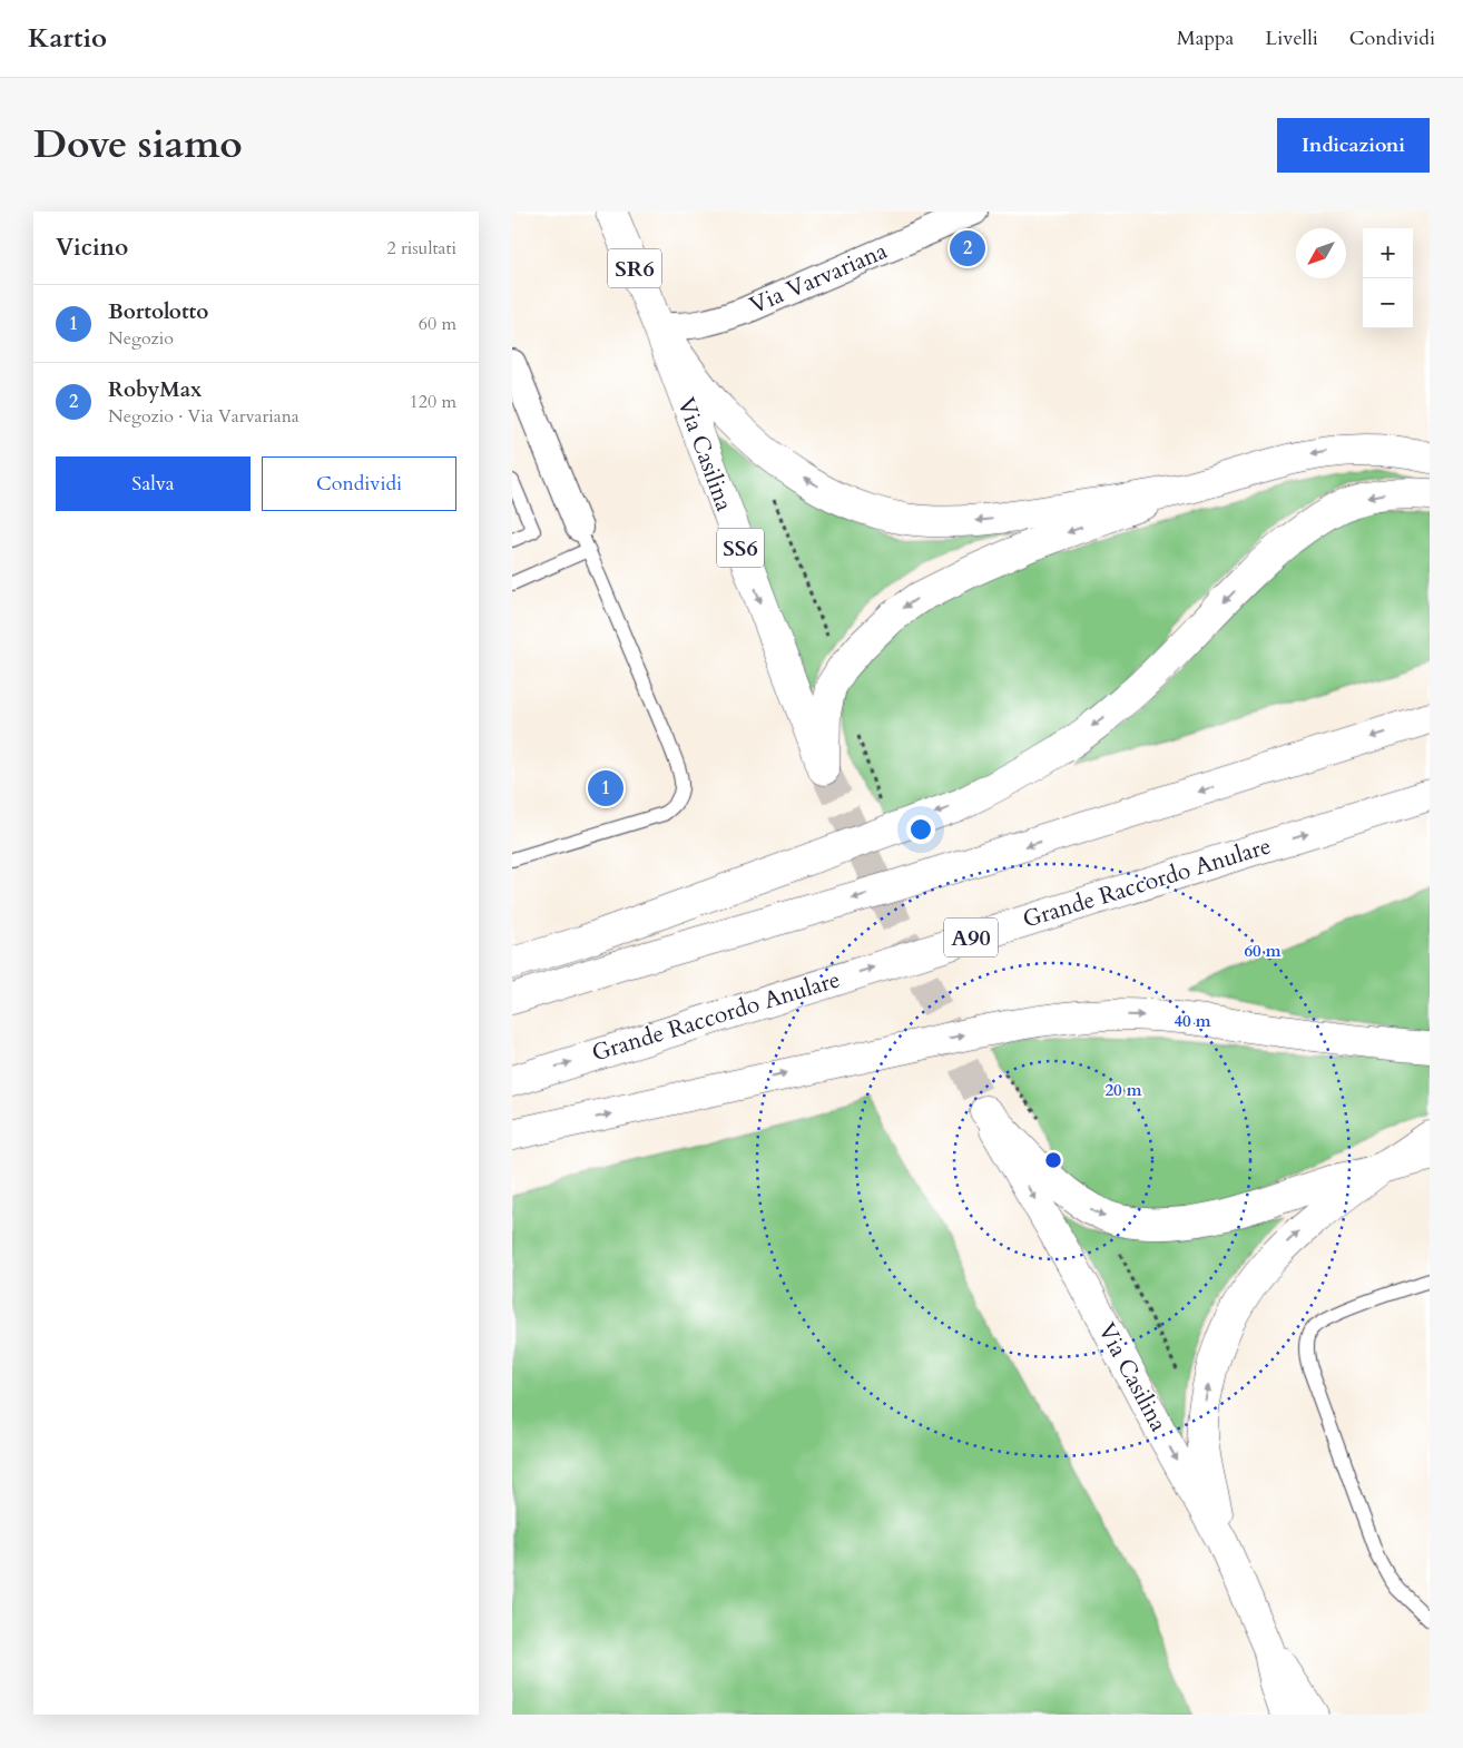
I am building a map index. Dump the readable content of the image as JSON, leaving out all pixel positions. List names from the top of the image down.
{
  "streets": {
    "main road": [
      "SR6",
      "Via Casilina",
      "SS6",
      "Grande Raccordo Anulare",
      "A90"
    ],
    "street": ["Via Varvariana"]
  },
  "crossings": [
    ["Via Varvariana", "Via Casilina"]
  ],
  "north": "bottom left",
  "page": {
    "header": "Kartio",
    "nav": ["Mappa", "Livelli", "Condividi"],
    "title": "Dove siamo",
    "buttons": [
      "Indicazioni",
      ["Salva", "Condividi"]
    ],
    "heading": ["Vicino", "2 risultati"],
    "map_buttons": ["+", "−"],
    "pins": ["2", "1"],
    "list": [
      {
        "mark": "1",
        "name": "Bortolotto",
        "note": "Negozio",
        "value": "60 m"
      },
      {
        "mark": "2",
        "name": "RobyMax",
        "note": "Negozio · Via Varvariana",
        "value": "120 m"
      }
    ]
  },
  "rings": ["60 m", "40 m", "20 m"]
}
